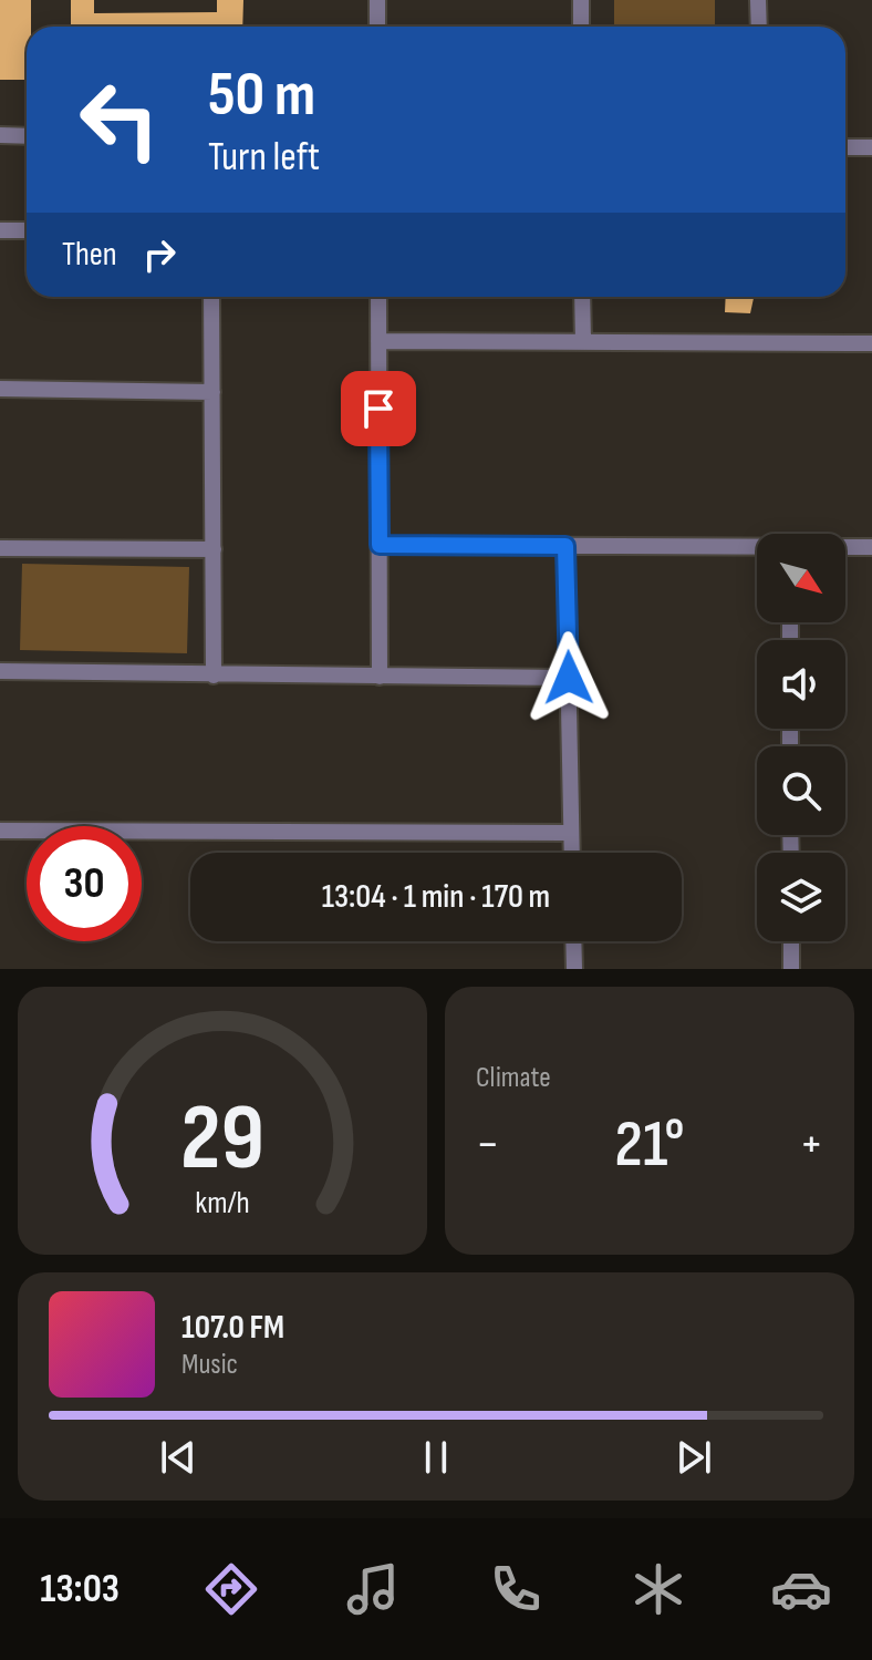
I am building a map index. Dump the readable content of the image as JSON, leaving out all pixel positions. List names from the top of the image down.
{
  "north": "bottom right",
  "page": {
    "turn": ["50 m", "Turn left"],
    "then": "Then",
    "limit": "30",
    "trip": "13:04 · 1 min · 170 m",
    "tile": "Climate",
    "heat": ["−", "21°", "+"],
    "song": ["107.0 FM", "Music"],
    "tabs": "13:03",
    "gauge": ["29", "km/h"]
  }
}
